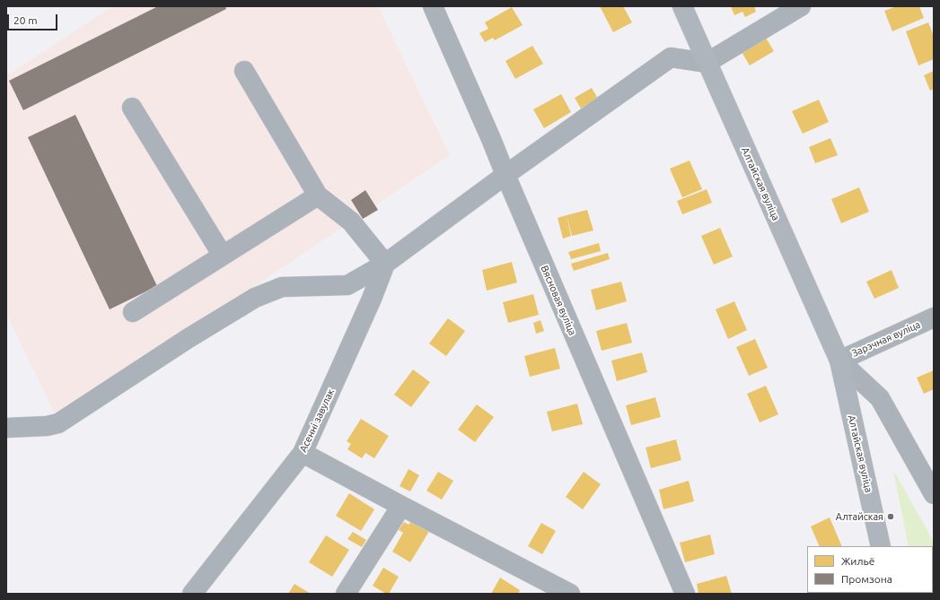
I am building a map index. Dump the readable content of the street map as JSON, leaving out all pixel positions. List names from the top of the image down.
{
  "streets": {
    "main road": ["Алтайская вуліца"],
    "street": ["Вясновая вуліца", "Зарэчная вуліца", "Асенні завулак"]
  },
  "crossings": [
    ["Алтайская вуліца", "Зарэчная вуліца"]
  ],
  "places": ["Алтайская"],
  "legend": ["Жильё", "Промзона"],
  "scale_bar": "20 m"
}
